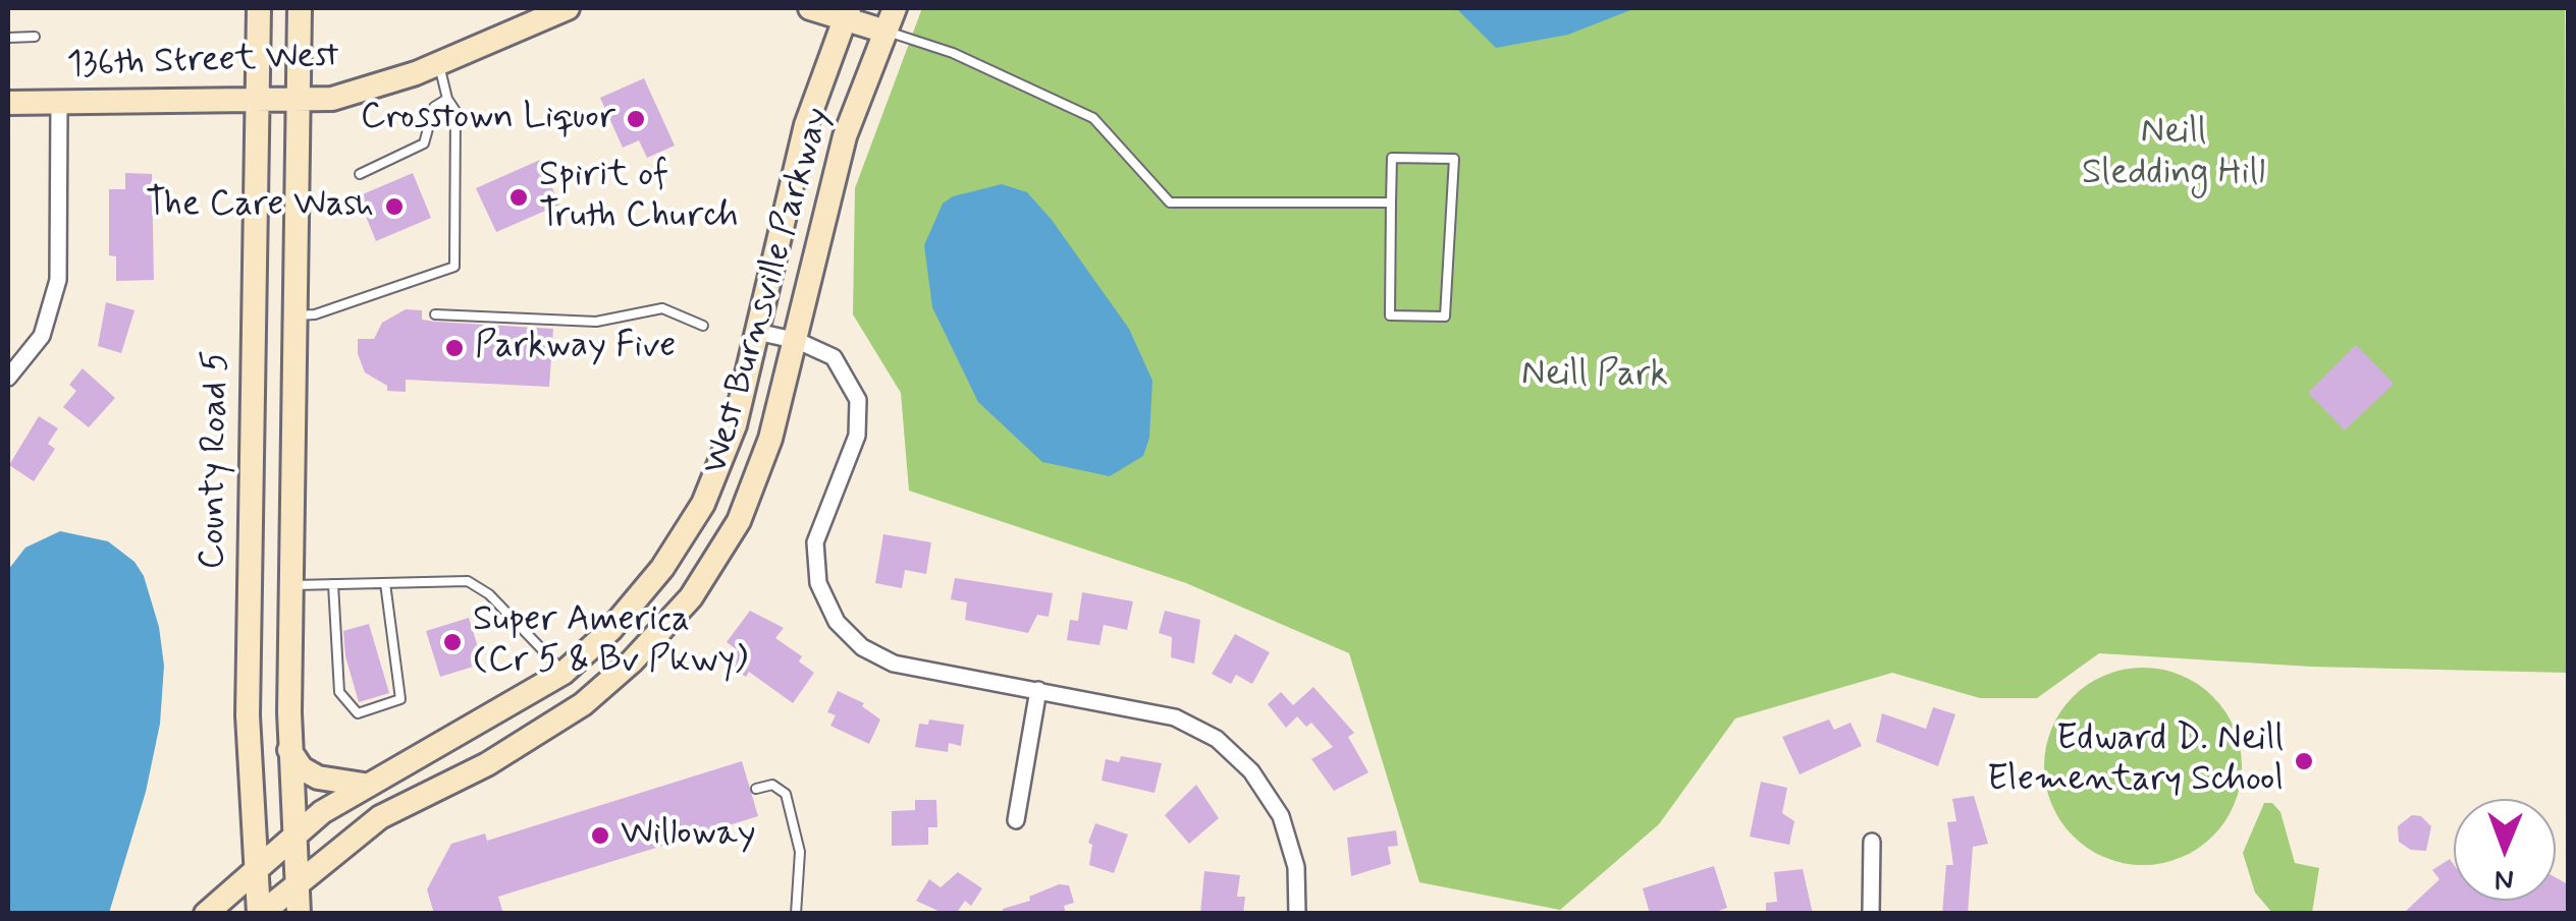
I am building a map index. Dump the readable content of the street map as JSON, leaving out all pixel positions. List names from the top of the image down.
{
  "streets": {
    "street": ["136th Street West", "West Burnsville Parkway", "County Road 5"]
  },
  "crossings": [
    ["136th Street West", "County Road 5"],
    ["West Burnsville Parkway", "County Road 5"]
  ],
  "parks": ["Neill Sledding Hill", "Neill Park"],
  "places": [
    "Crosstown Liquor",
    "Spirit of Truth Church",
    "The Care Wash",
    "Parkway Five",
    "Super America (Cr 5 & Bv Pkwy)",
    "Edward D. Neill Elementary School",
    "Willoway"
  ],
  "north": "bottom"
}
